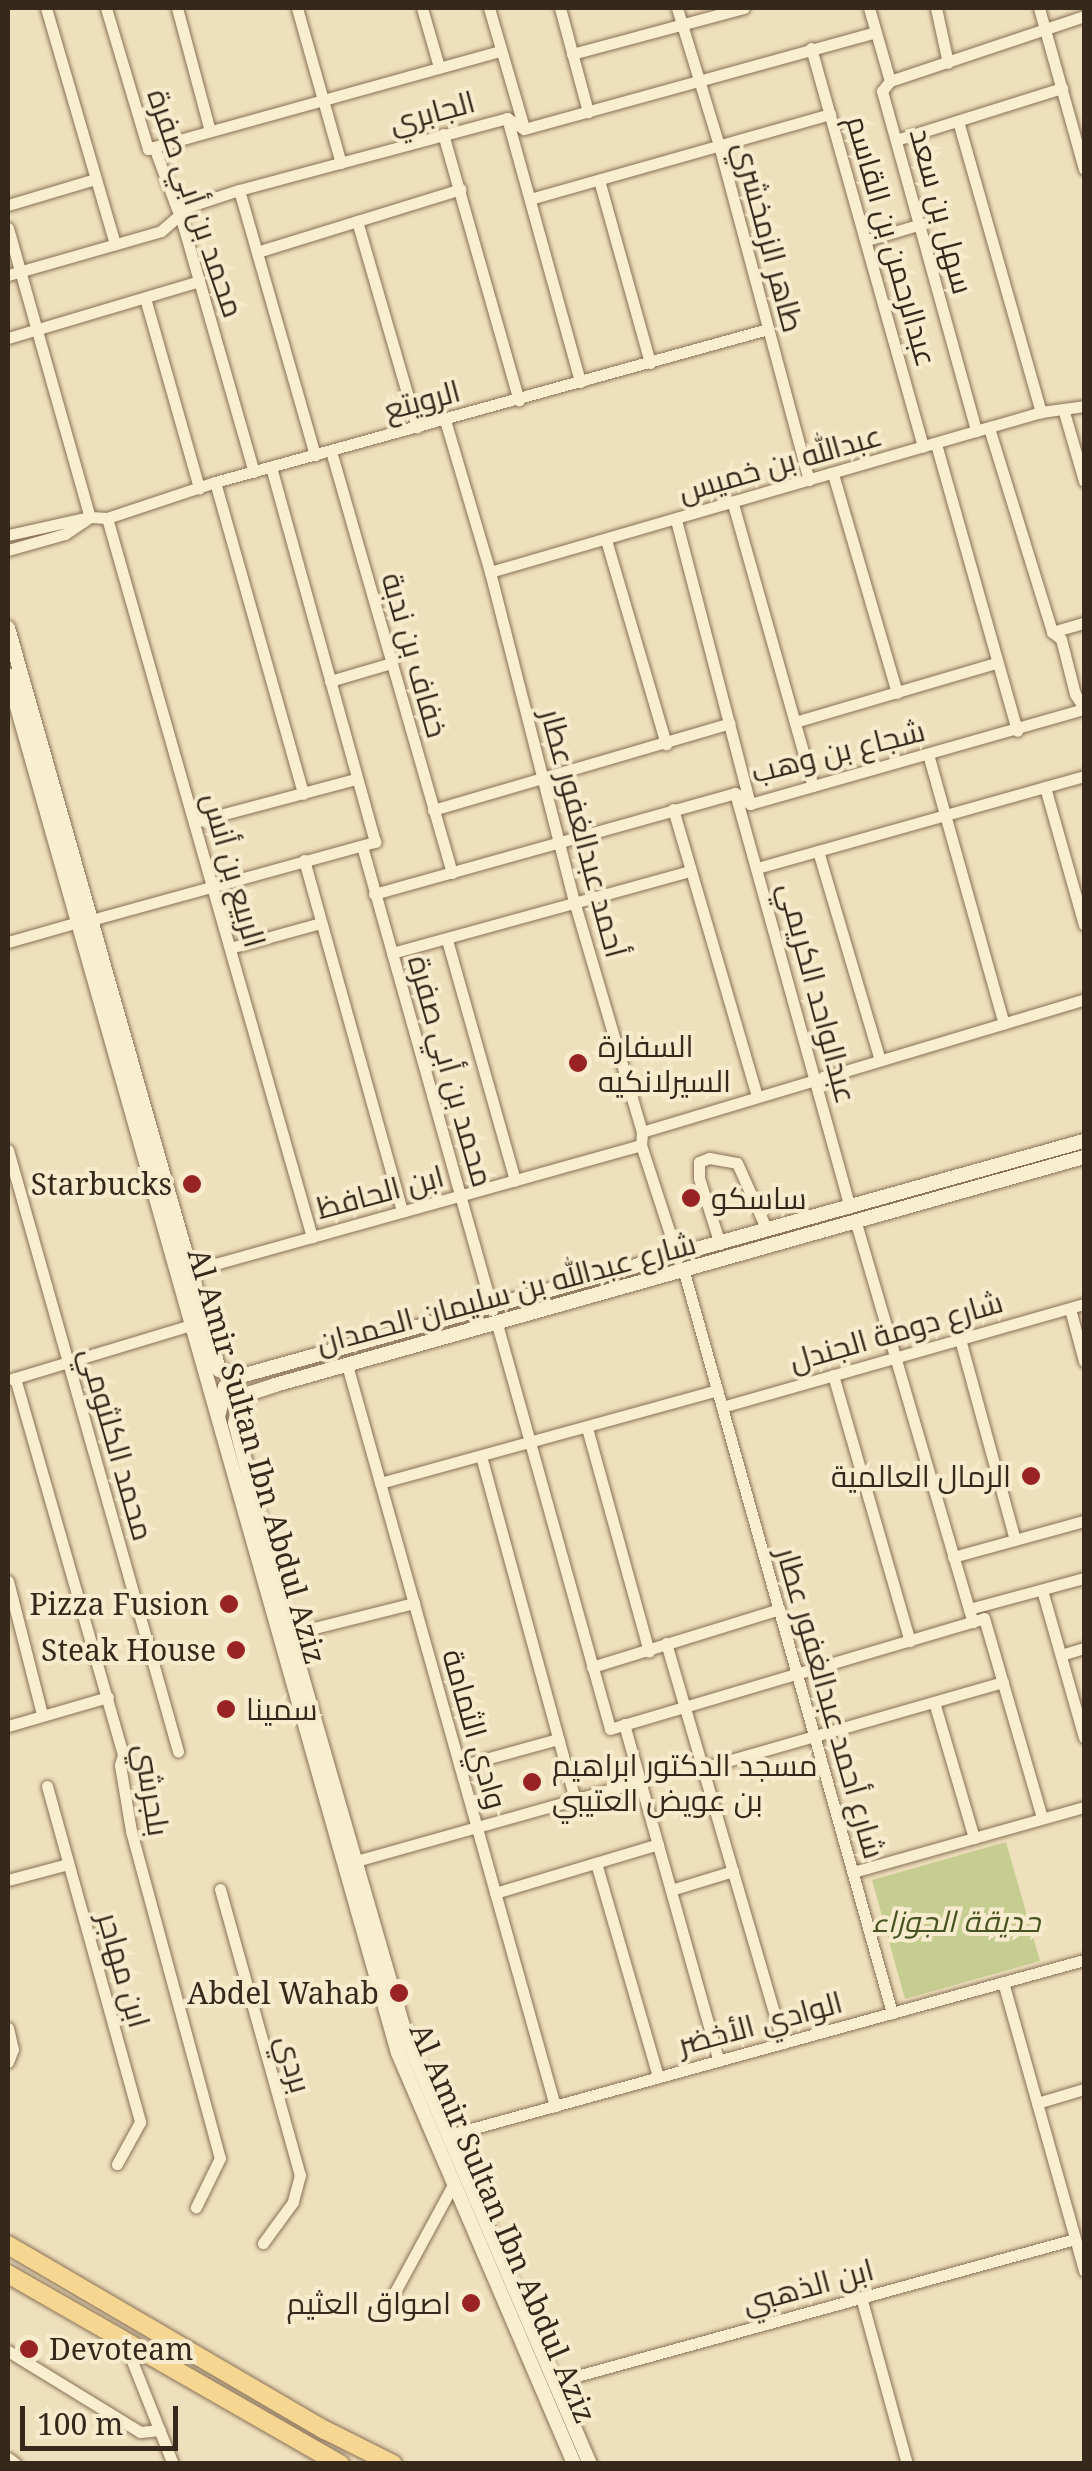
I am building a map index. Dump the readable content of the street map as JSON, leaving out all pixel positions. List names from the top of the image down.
{
  "streets": {
    "street": [
      "الجابري",
      "محمد بن أبي صفرة",
      "سهل بن سعد",
      "طاهر الزمخشري",
      "عبدالرحمن بن القاسم",
      "الرويتع",
      "عبدالله بن خميس",
      "خفاف بن ندبة",
      "شجاع بن وهب",
      "أحمد عبدالغفور عطار",
      "الربيع بن أنس",
      "عبدالواحد الكريمي",
      "ابن الحافظ",
      "شارع عبدالله بن سليمان الحمدان",
      "شارع دومة الجندل",
      "محمد الكلثومي",
      "Al Amir Sultan Ibn Abdul Aziz",
      "شارع أحمد عبدالغفور عطار",
      "وادي الثمامة",
      "بلجرشي",
      "ابن مهاجر",
      "الوادي الأخضر",
      "بردي",
      "ابن الذهبي"
    ]
  },
  "crossings": [
    ["الجابري", "محمد بن أبي صفرة"],
    ["محمد بن أبي صفرة", "الرويتع"],
    ["محمد بن أبي صفرة", "شجاع بن وهب"],
    ["محمد بن أبي صفرة", "ابن الحافظ"],
    ["محمد بن أبي صفرة", "شارع عبدالله بن سليمان الحمدان"],
    ["سهل بن سعد", "عبدالله بن خميس"],
    ["سهل بن سعد", "شجاع بن وهب"],
    ["طاهر الزمخشري", "الرويتع"],
    ["طاهر الزمخشري", "عبدالله بن خميس"],
    ["عبدالرحمن بن القاسم", "عبدالله بن خميس"],
    ["عبدالرحمن بن القاسم", "شجاع بن وهب"],
    ["الرويتع", "خفاف بن ندبة"],
    ["الرويتع", "أحمد عبدالغفور عطار"],
    ["الرويتع", "الربيع بن أنس"],
    ["عبدالله بن خميس", "أحمد عبدالغفور عطار"],
    ["خفاف بن ندبة", "شجاع بن وهب"],
    ["شجاع بن وهب", "أحمد عبدالغفور عطار"],
    ["شجاع بن وهب", "عبدالواحد الكريمي"],
    ["أحمد عبدالغفور عطار", "ابن الحافظ"],
    ["أحمد عبدالغفور عطار", "شارع عبدالله بن سليمان الحمدان"],
    ["الربيع بن أنس", "ابن الحافظ"],
    ["عبدالواحد الكريمي", "ابن الحافظ"],
    ["عبدالواحد الكريمي", "شارع عبدالله بن سليمان الحمدان"],
    ["ابن الحافظ", "Al Amir Sultan Ibn Abdul Aziz"],
    ["شارع عبدالله بن سليمان الحمدان", "Al Amir Sultan Ibn Abdul Aziz"],
    ["شارع عبدالله بن سليمان الحمدان", "وادي الثمامة"],
    ["شارع دومة الجندل", "شارع أحمد عبدالغفور عطار"],
    ["Al Amir Sultan Ibn Abdul Aziz", "الوادي الأخضر"],
    ["Al Amir Sultan Ibn Abdul Aziz", "ابن الذهبي"],
    ["شارع أحمد عبدالغفور عطار", "الوادي الأخضر"],
    ["وادي الثمامة", "الوادي الأخضر"]
  ],
  "parks": ["حديقة الجوزاء"],
  "places": [
    "السفارة السيرلانكيه",
    "Starbucks",
    "ساسكو",
    "الرمال العالمية",
    "Pizza Fusion",
    "Steak House",
    "سمينا",
    "مسجد الدكتور ابراهيم بن عويض العتيبي",
    "Abdel Wahab",
    "اصواق العثيم",
    "Devoteam"
  ],
  "scale_bar": "100 m"
}
